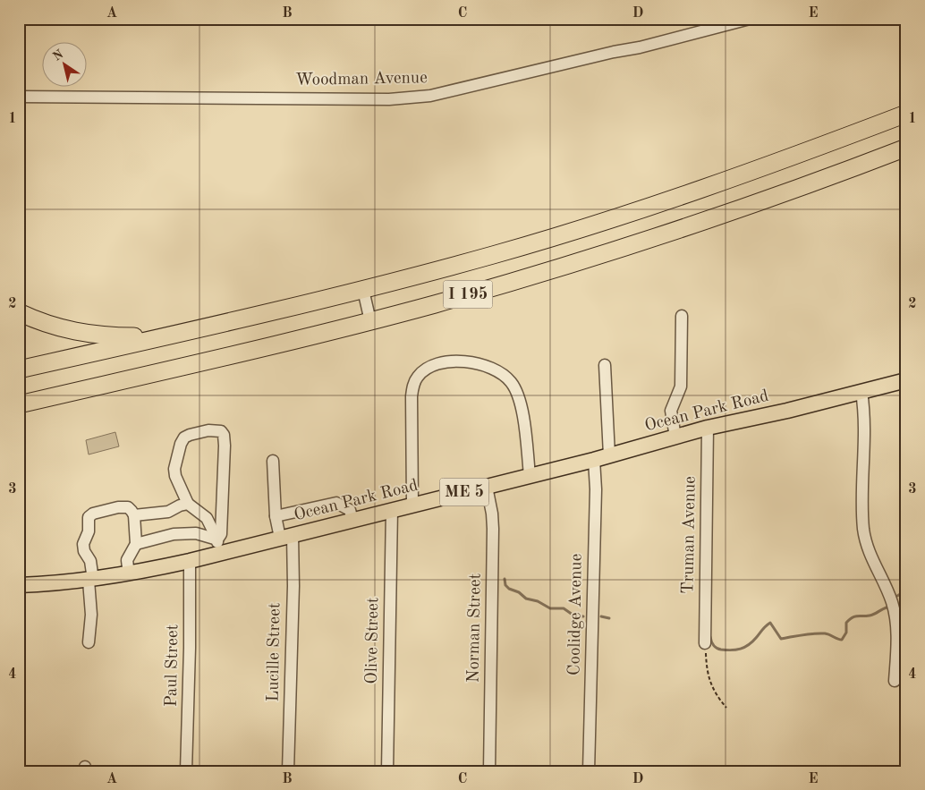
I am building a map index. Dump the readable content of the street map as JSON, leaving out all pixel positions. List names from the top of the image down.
{
  "streets": {
    "highway": ["I 195"],
    "main road": ["Ocean Park Road", "ME 5"],
    "street": [
      "Woodman Avenue",
      "Truman Avenue",
      "Coolidge Avenue",
      "Norman Street",
      "Olive Street",
      "Lucille Street",
      "Paul Street"
    ]
  },
  "crossings": [
    ["Ocean Park Road", "Truman Avenue"],
    ["Ocean Park Road", "Coolidge Avenue"],
    ["Ocean Park Road", "Norman Street"],
    ["Ocean Park Road", "Olive Street"],
    ["Ocean Park Road", "Lucille Street"],
    ["Ocean Park Road", "Paul Street"]
  ],
  "north": "top left",
  "grid": {
    "columns": [
      "A",
      "B",
      "C",
      "D",
      "E"
    ],
    "rows": [
      "1",
      "2",
      "3",
      "4"
    ]
  }
}
